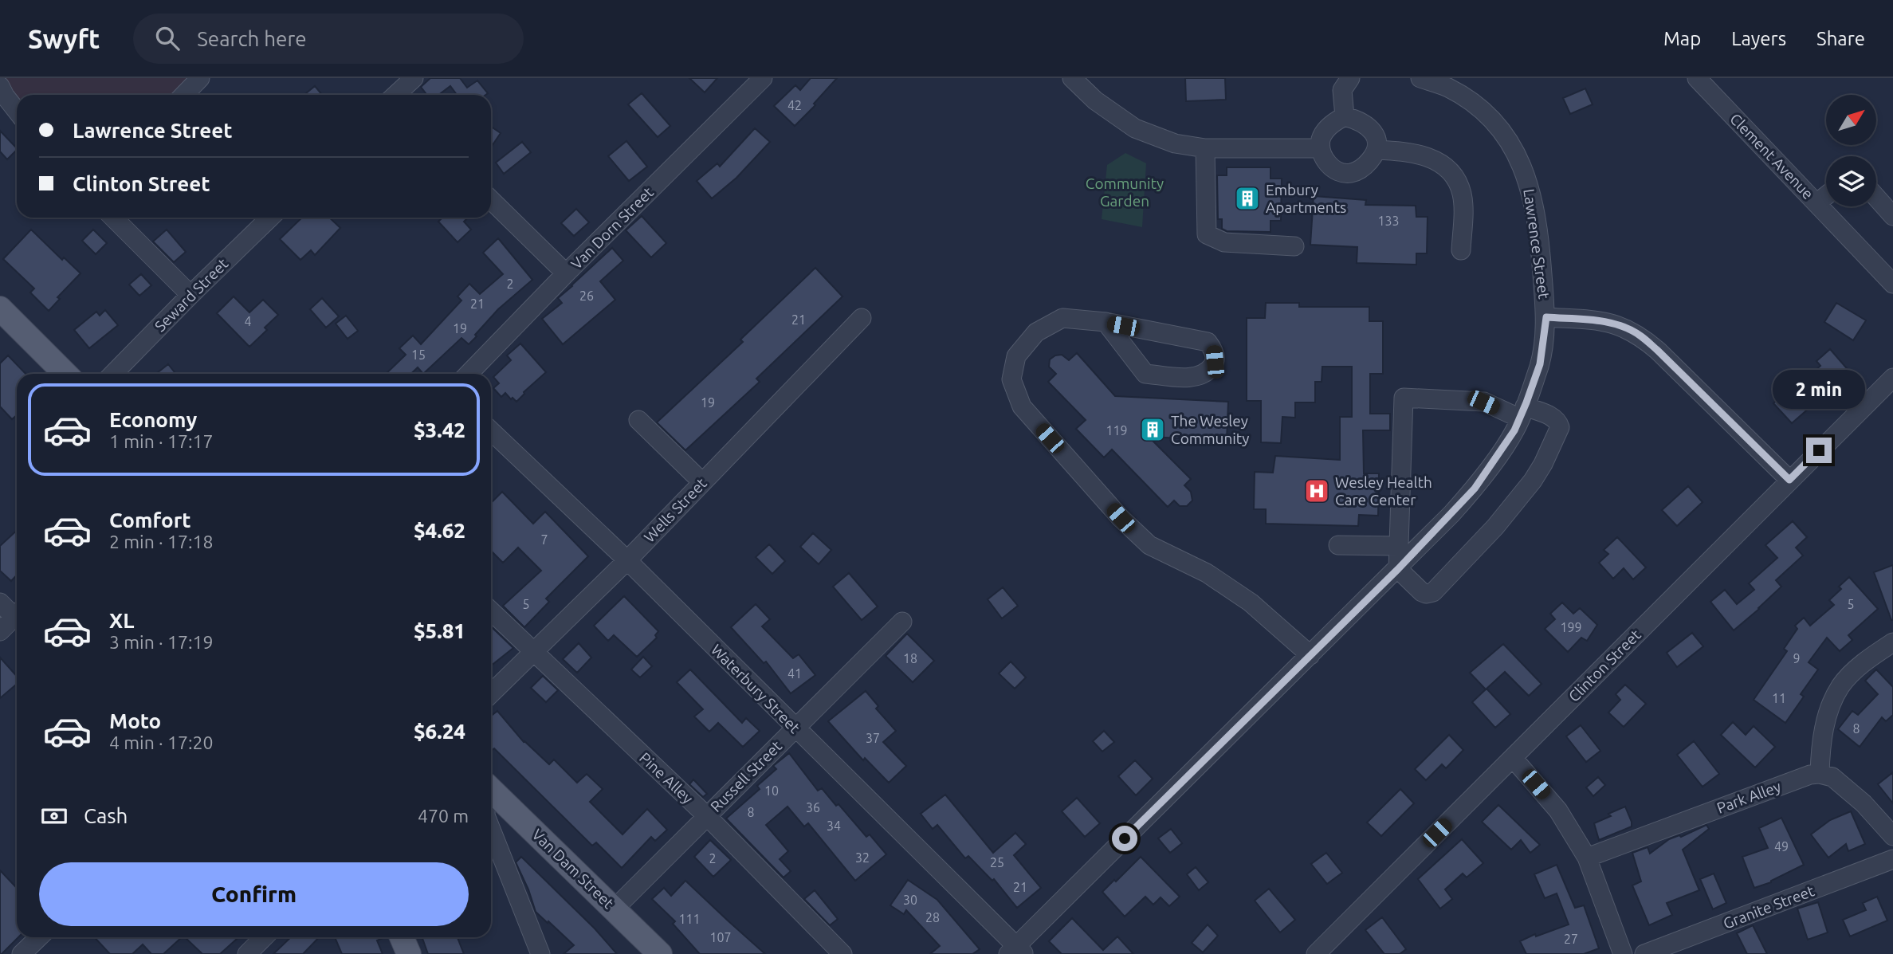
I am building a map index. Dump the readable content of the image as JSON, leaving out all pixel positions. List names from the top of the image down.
{
  "streets": {
    "main road": ["Van Dam Street"],
    "street": [
      "Clement Avenue",
      "Van Dorn Street",
      "Lawrence Street",
      "Seward Street",
      "Wells Street",
      "Clinton Street",
      "Waterbury Street",
      "Russell Street",
      "Pine Alley",
      "Park Alley",
      "Granite Street"
    ]
  },
  "crossings": [
    ["Lawrence Street", "Waterbury Street"],
    ["Wells Street", "Waterbury Street"],
    ["Wells Street", "Pine Alley"],
    ["Waterbury Street", "Russell Street"],
    ["Russell Street", "Pine Alley"],
    ["Russell Street", "Van Dam Street"]
  ],
  "parks": ["Community Garden"],
  "places": {
    "building": ["Embury Apartments", "The Wesley Community"],
    "hospital": ["Wesley Health Care Center"]
  },
  "house_numbers": [
    "42",
    "133",
    "2",
    "26",
    "21",
    "21",
    "4",
    "19",
    "15",
    "19",
    "119",
    "7",
    "5",
    "5",
    "199",
    "18",
    "9",
    "41",
    "11",
    "8",
    "37",
    "10",
    "36",
    "8",
    "34",
    "49",
    "32",
    "2",
    "25",
    "21",
    "30",
    "28",
    "111",
    "107",
    "27"
  ],
  "north": "top right",
  "page": {
    "header": "Swyft",
    "search": "Search here",
    "nav": ["Map", "Layers", "Share"],
    "banner": ["Lawrence Street", "Clinton Street"],
    "bubble": "2 min",
    "list": [
      {
        "name": "Economy",
        "note": "1 min · 17:17",
        "value": "$3.42"
      },
      {
        "name": "Comfort",
        "note": "2 min · 17:18",
        "value": "$4.62"
      },
      {
        "name": "XL",
        "note": "3 min · 17:19",
        "value": "$5.81"
      },
      {
        "name": "Moto",
        "note": "4 min · 17:20",
        "value": "$6.24"
      }
    ],
    "pay": ["Cash", "470 m"],
    "buttons": "Confirm"
  }
}
